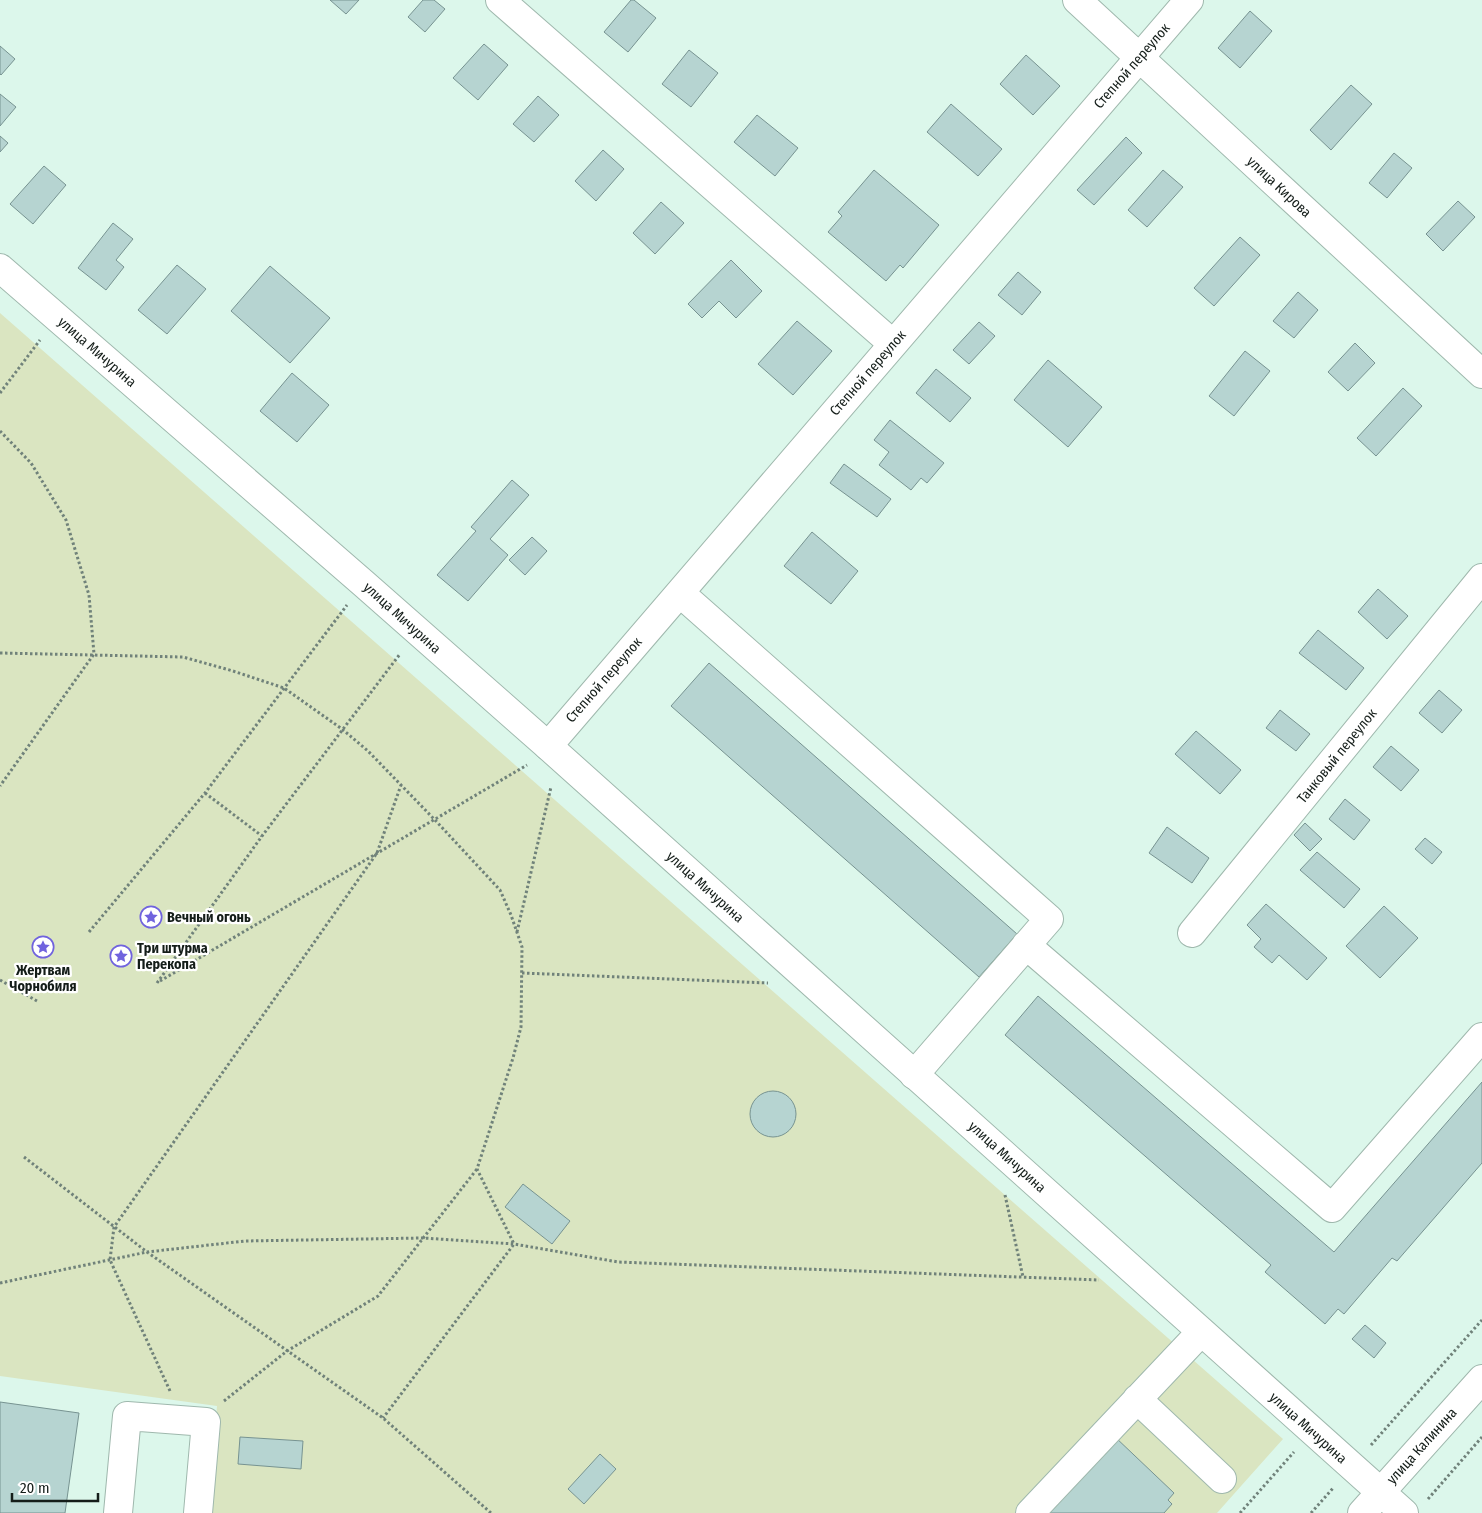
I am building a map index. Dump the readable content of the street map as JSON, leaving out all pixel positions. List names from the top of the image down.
{
  "streets": {
    "main road": [
      "Степной переулок",
      "улица Кирова",
      "улица Мичурина",
      "Танковый переулок",
      "улица Калинина"
    ]
  },
  "crossings": [
    ["Степной переулок", "улица Кирова"],
    ["Степной переулок", "улица Мичурина"],
    ["улица Мичурина", "улица Калинина"]
  ],
  "places": {
    "place": ["Вечный огонь", "Жертвам Чорнобиля", "Три штурма Перекопа"]
  },
  "scale_bar": "20 m"
}
